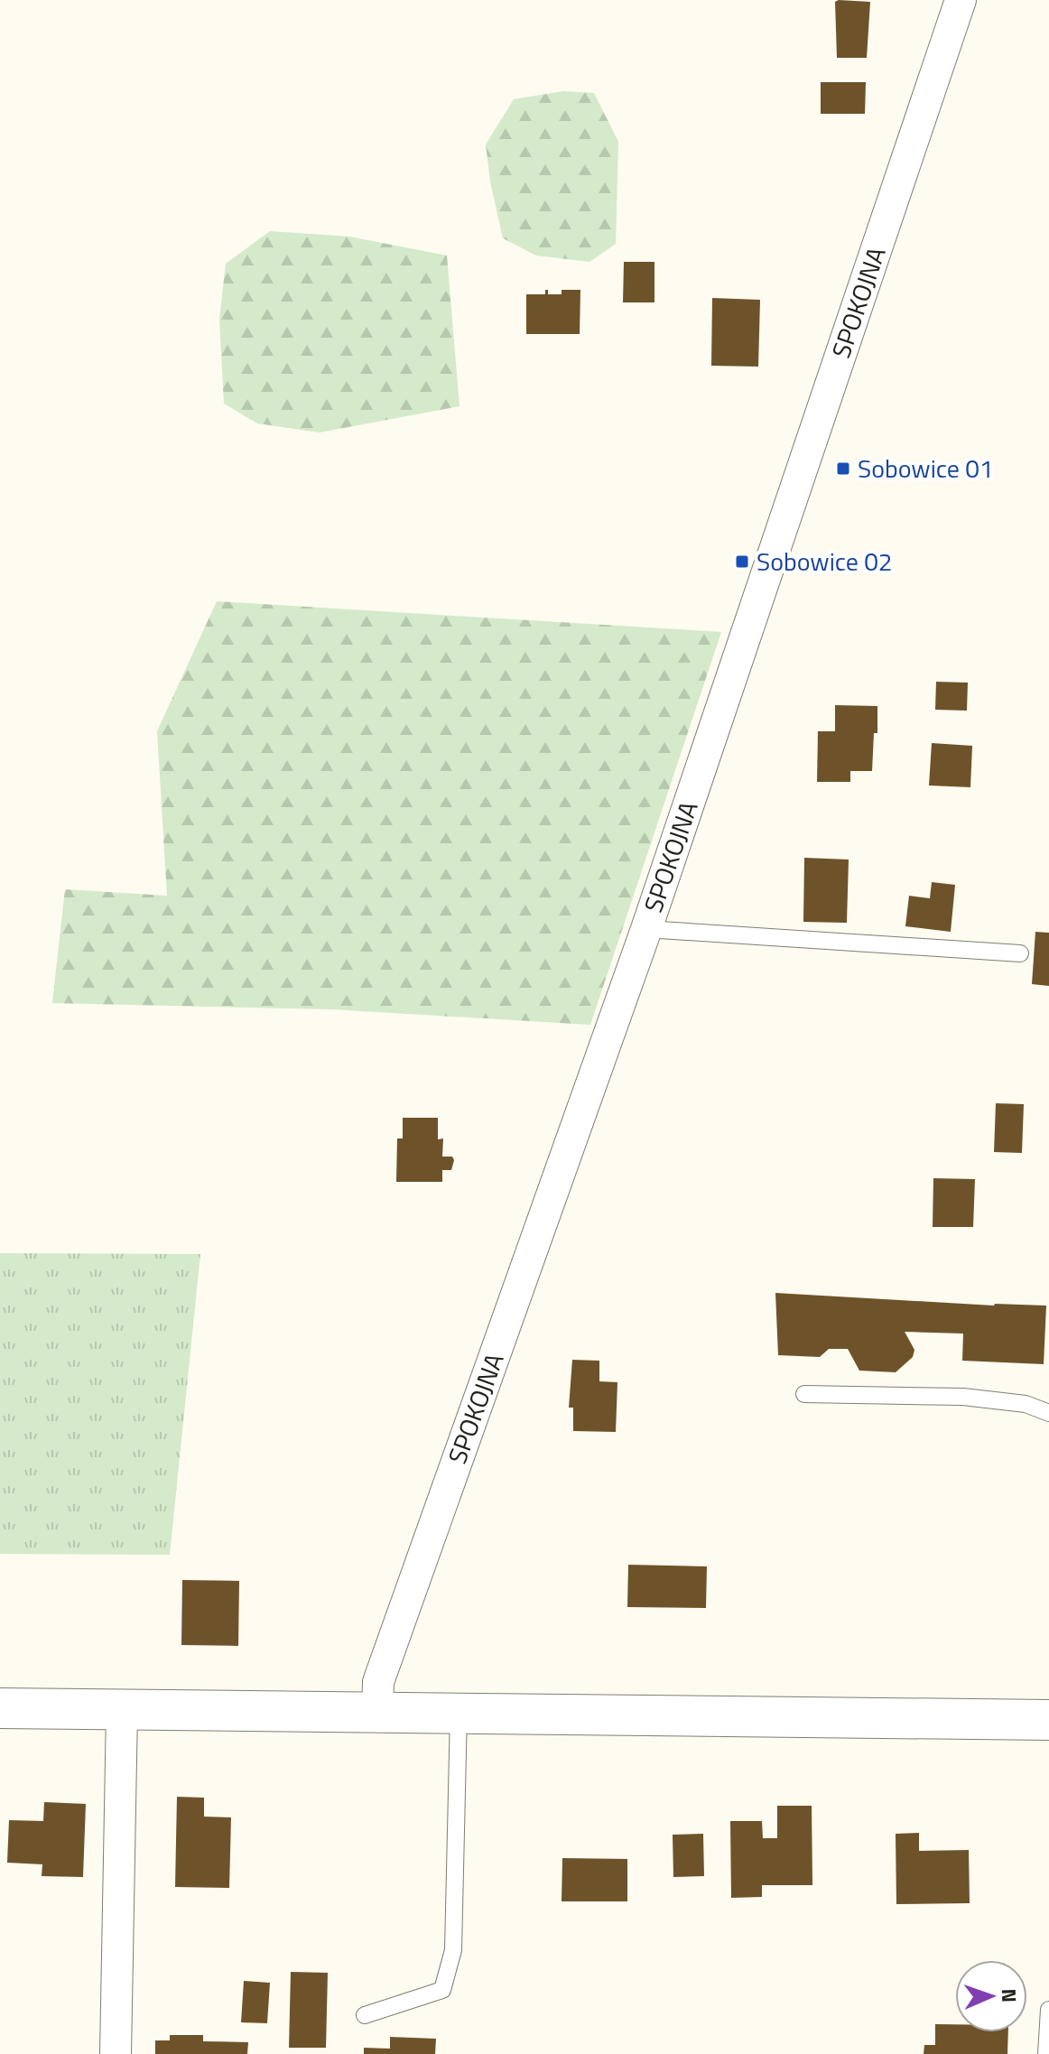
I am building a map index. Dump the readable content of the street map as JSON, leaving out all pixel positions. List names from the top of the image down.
{
  "streets": {
    "street": ["SPOKOJNA"]
  },
  "places": {
    "transit": ["Sobowice 01", "Sobowice 02"]
  },
  "north": "right"
}
